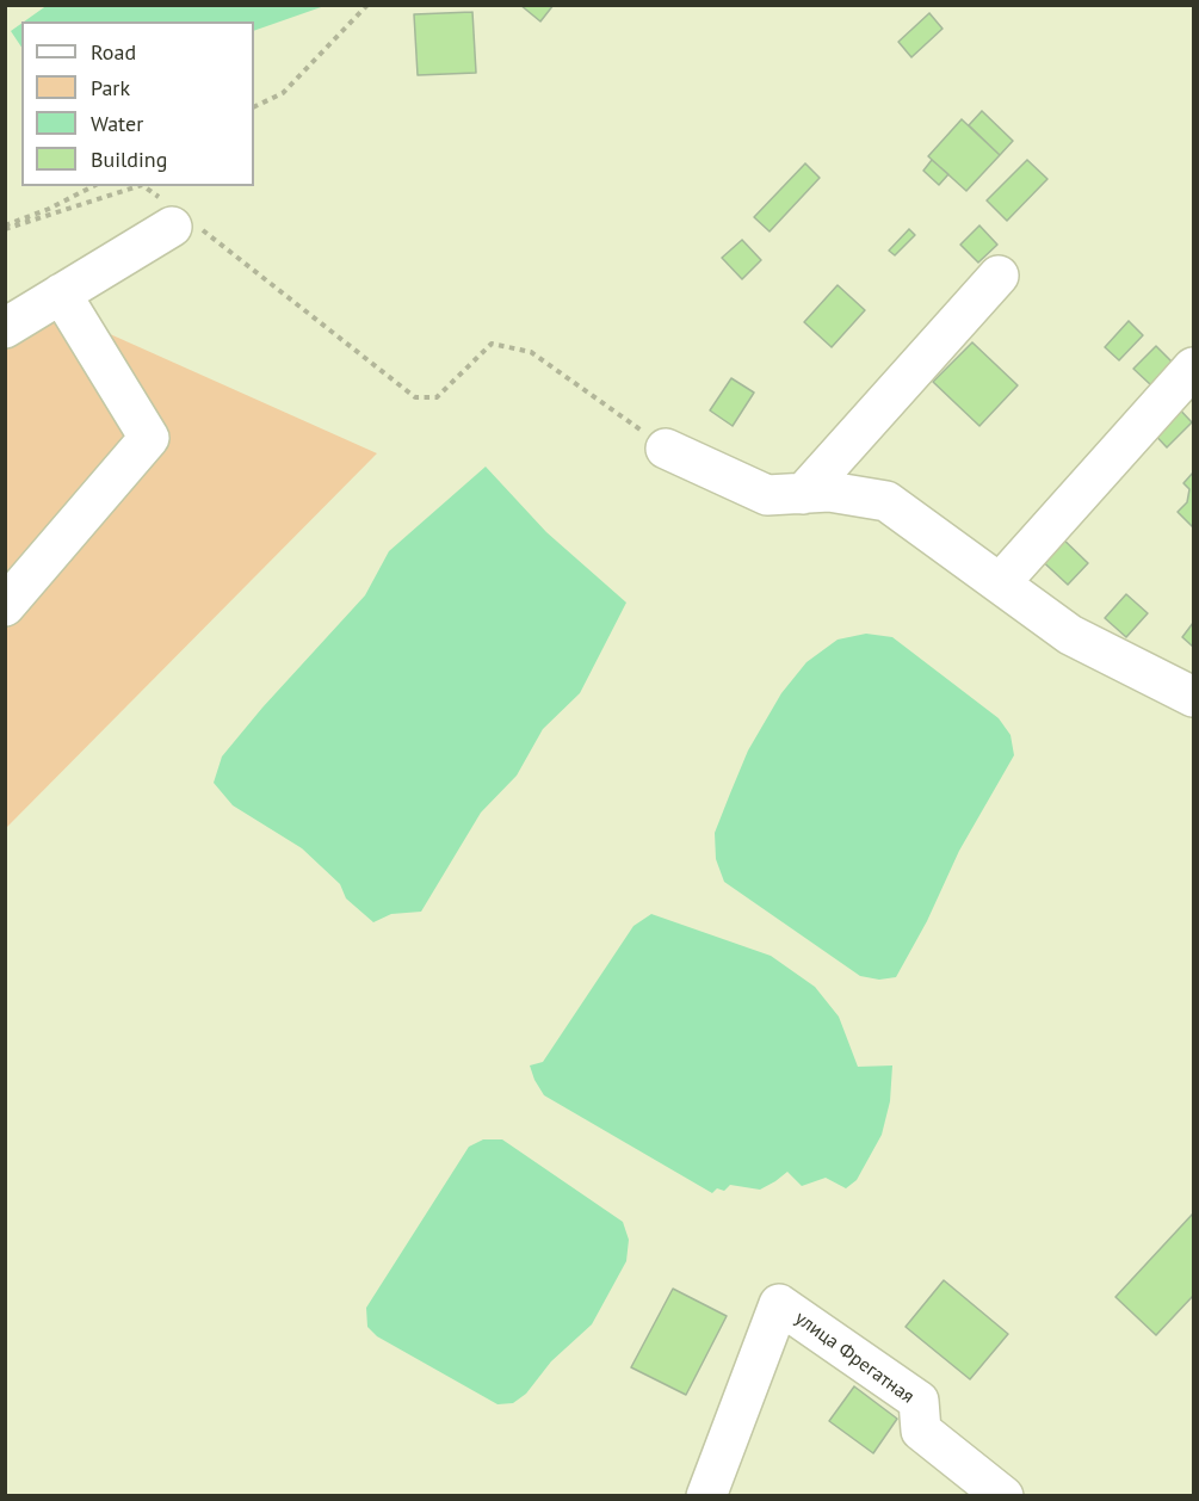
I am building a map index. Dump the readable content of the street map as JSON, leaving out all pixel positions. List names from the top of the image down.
{
  "streets": {
    "street": ["улица Фрегатная"]
  },
  "legend": [
    "Road",
    "Park",
    "Water",
    "Building"
  ]
}
